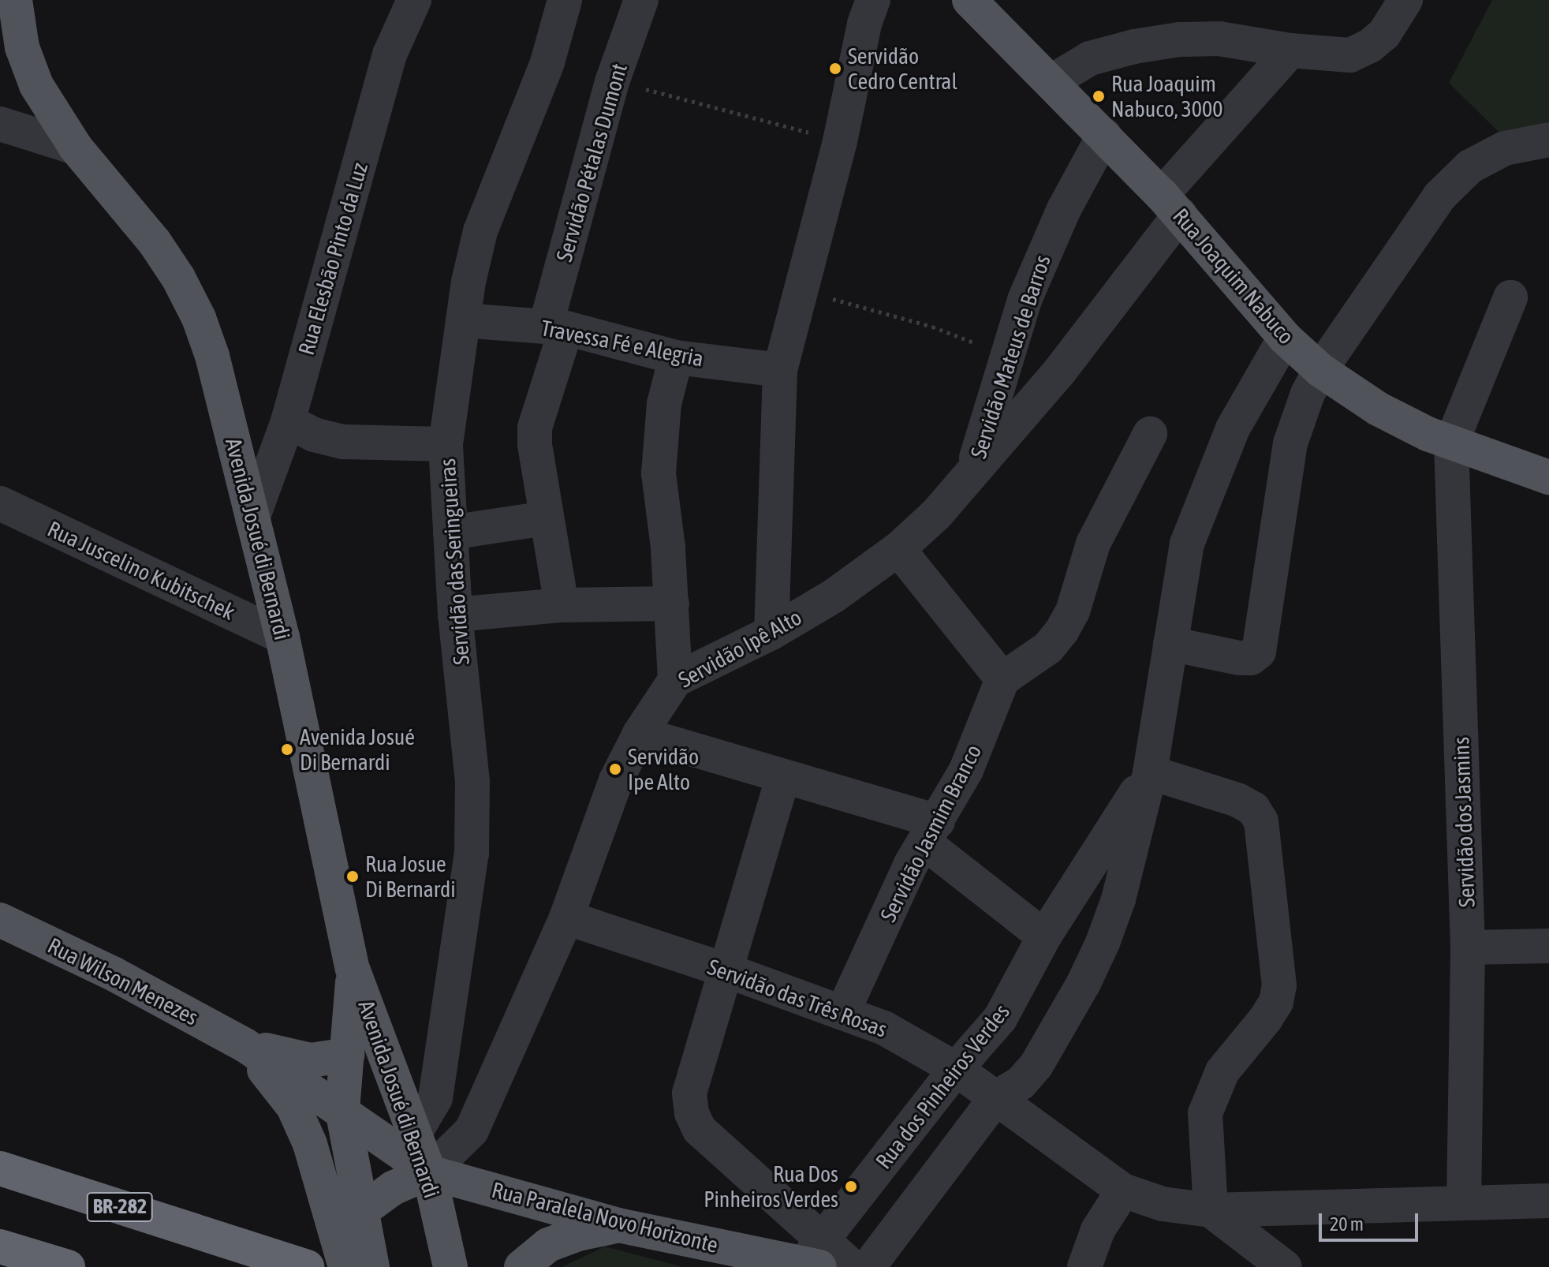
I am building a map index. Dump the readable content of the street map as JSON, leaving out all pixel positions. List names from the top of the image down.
{
  "streets": {
    "highway": ["BR-282"],
    "main road": [
      "Rua Joaquim Nabuco",
      "Avenida Josué di Bernardi",
      "Rua Wilson Menezes",
      "Rua Paralela Novo Horizonte"
    ],
    "street": [
      "Servidão Pétalas Dumont",
      "Rua Elesbão Pinto da Luz",
      "Travessa Fé e Alegria",
      "Servidão Mateus de Barros",
      "Servidão das Seringueiras",
      "Rua Juscelino Kubitschek",
      "Servidão Ipê Alto",
      "Servidão dos Jasmins",
      "Servidão Jasmim Branco",
      "Servidão das Três Rosas",
      "Rua dos Pinheiros Verdes"
    ]
  },
  "crossings": [
    ["Servidão Pétalas Dumont", "Travessa Fé e Alegria"],
    ["Rua Elesbão Pinto da Luz", "Avenida Josué di Bernardi"],
    ["Rua Joaquim Nabuco", "Servidão Mateus de Barros"],
    ["Rua Joaquim Nabuco", "Servidão Ipê Alto"],
    ["Rua Joaquim Nabuco", "Servidão dos Jasmins"],
    ["Rua Joaquim Nabuco", "Rua dos Pinheiros Verdes"],
    ["Travessa Fé e Alegria", "Servidão das Seringueiras"],
    ["Servidão Mateus de Barros", "Servidão Ipê Alto"],
    ["Avenida Josué di Bernardi", "Servidão das Seringueiras"],
    ["Avenida Josué di Bernardi", "Rua Juscelino Kubitschek"],
    ["Avenida Josué di Bernardi", "Servidão Ipê Alto"],
    ["Avenida Josué di Bernardi", "Rua Wilson Menezes"],
    ["Avenida Josué di Bernardi", "Rua Paralela Novo Horizonte"],
    ["Servidão Ipê Alto", "Rua Wilson Menezes"],
    ["Servidão Ipê Alto", "Servidão das Três Rosas"],
    ["Servidão Ipê Alto", "Rua Paralela Novo Horizonte"],
    ["Servidão dos Jasmins", "Servidão das Três Rosas"],
    ["Servidão Jasmim Branco", "Servidão das Três Rosas"],
    ["Rua Wilson Menezes", "Rua Paralela Novo Horizonte"],
    ["Servidão das Três Rosas", "Rua dos Pinheiros Verdes"],
    ["Rua dos Pinheiros Verdes", "Rua Paralela Novo Horizonte"]
  ],
  "places": [
    "Servidão Cedro Central",
    "Rua Joaquim Nabuco, 3000",
    "Avenida Josué Di Bernardi",
    "Servidão Ipe Alto",
    "Rua Josue Di Bernardi",
    "Rua Dos Pinheiros Verdes"
  ],
  "scale_bar": "20 m"
}
